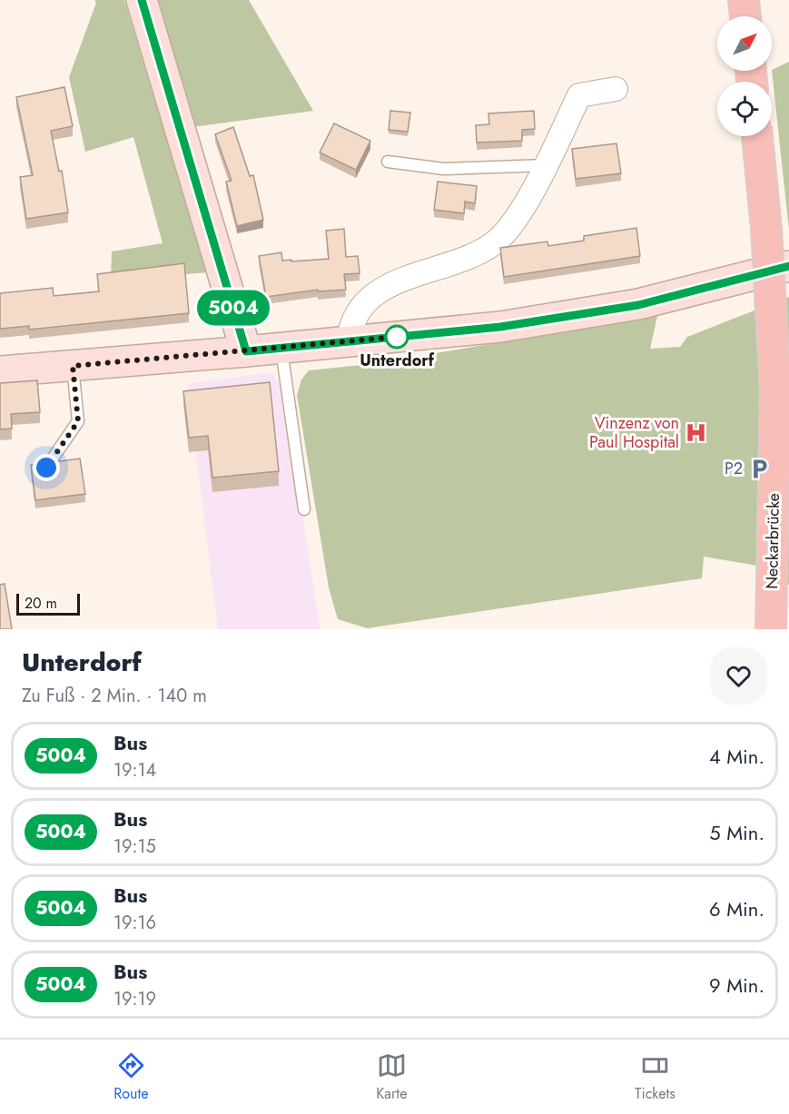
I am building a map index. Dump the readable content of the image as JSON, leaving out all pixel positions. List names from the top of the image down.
{
  "streets": {
    "main road": ["Neckarbrücke"]
  },
  "places": {
    "other": ["Unterdorf"],
    "hospital": ["Vinzenz von Paul Hospital"],
    "parking": ["P2"]
  },
  "lines": ["bus line 5004"],
  "scale_bar": "20 m",
  "north": "top right",
  "page": {
    "on_map": "5004",
    "scale": "20 m",
    "heading": ["Unterdorf", "Zu Fuß · 2 Min. · 140 m"],
    "list": [
      {
        "mark": "5004",
        "name": "Bus",
        "note": "19:14",
        "value": "4 Min."
      },
      {
        "mark": "5004",
        "name": "Bus",
        "note": "19:15",
        "value": "5 Min."
      },
      {
        "mark": "5004",
        "name": "Bus",
        "note": "19:16",
        "value": "6 Min."
      },
      {
        "mark": "5004",
        "name": "Bus",
        "note": "19:19",
        "value": "9 Min."
      }
    ],
    "tabs": ["Route", "Karte", "Tickets"]
  }
}
